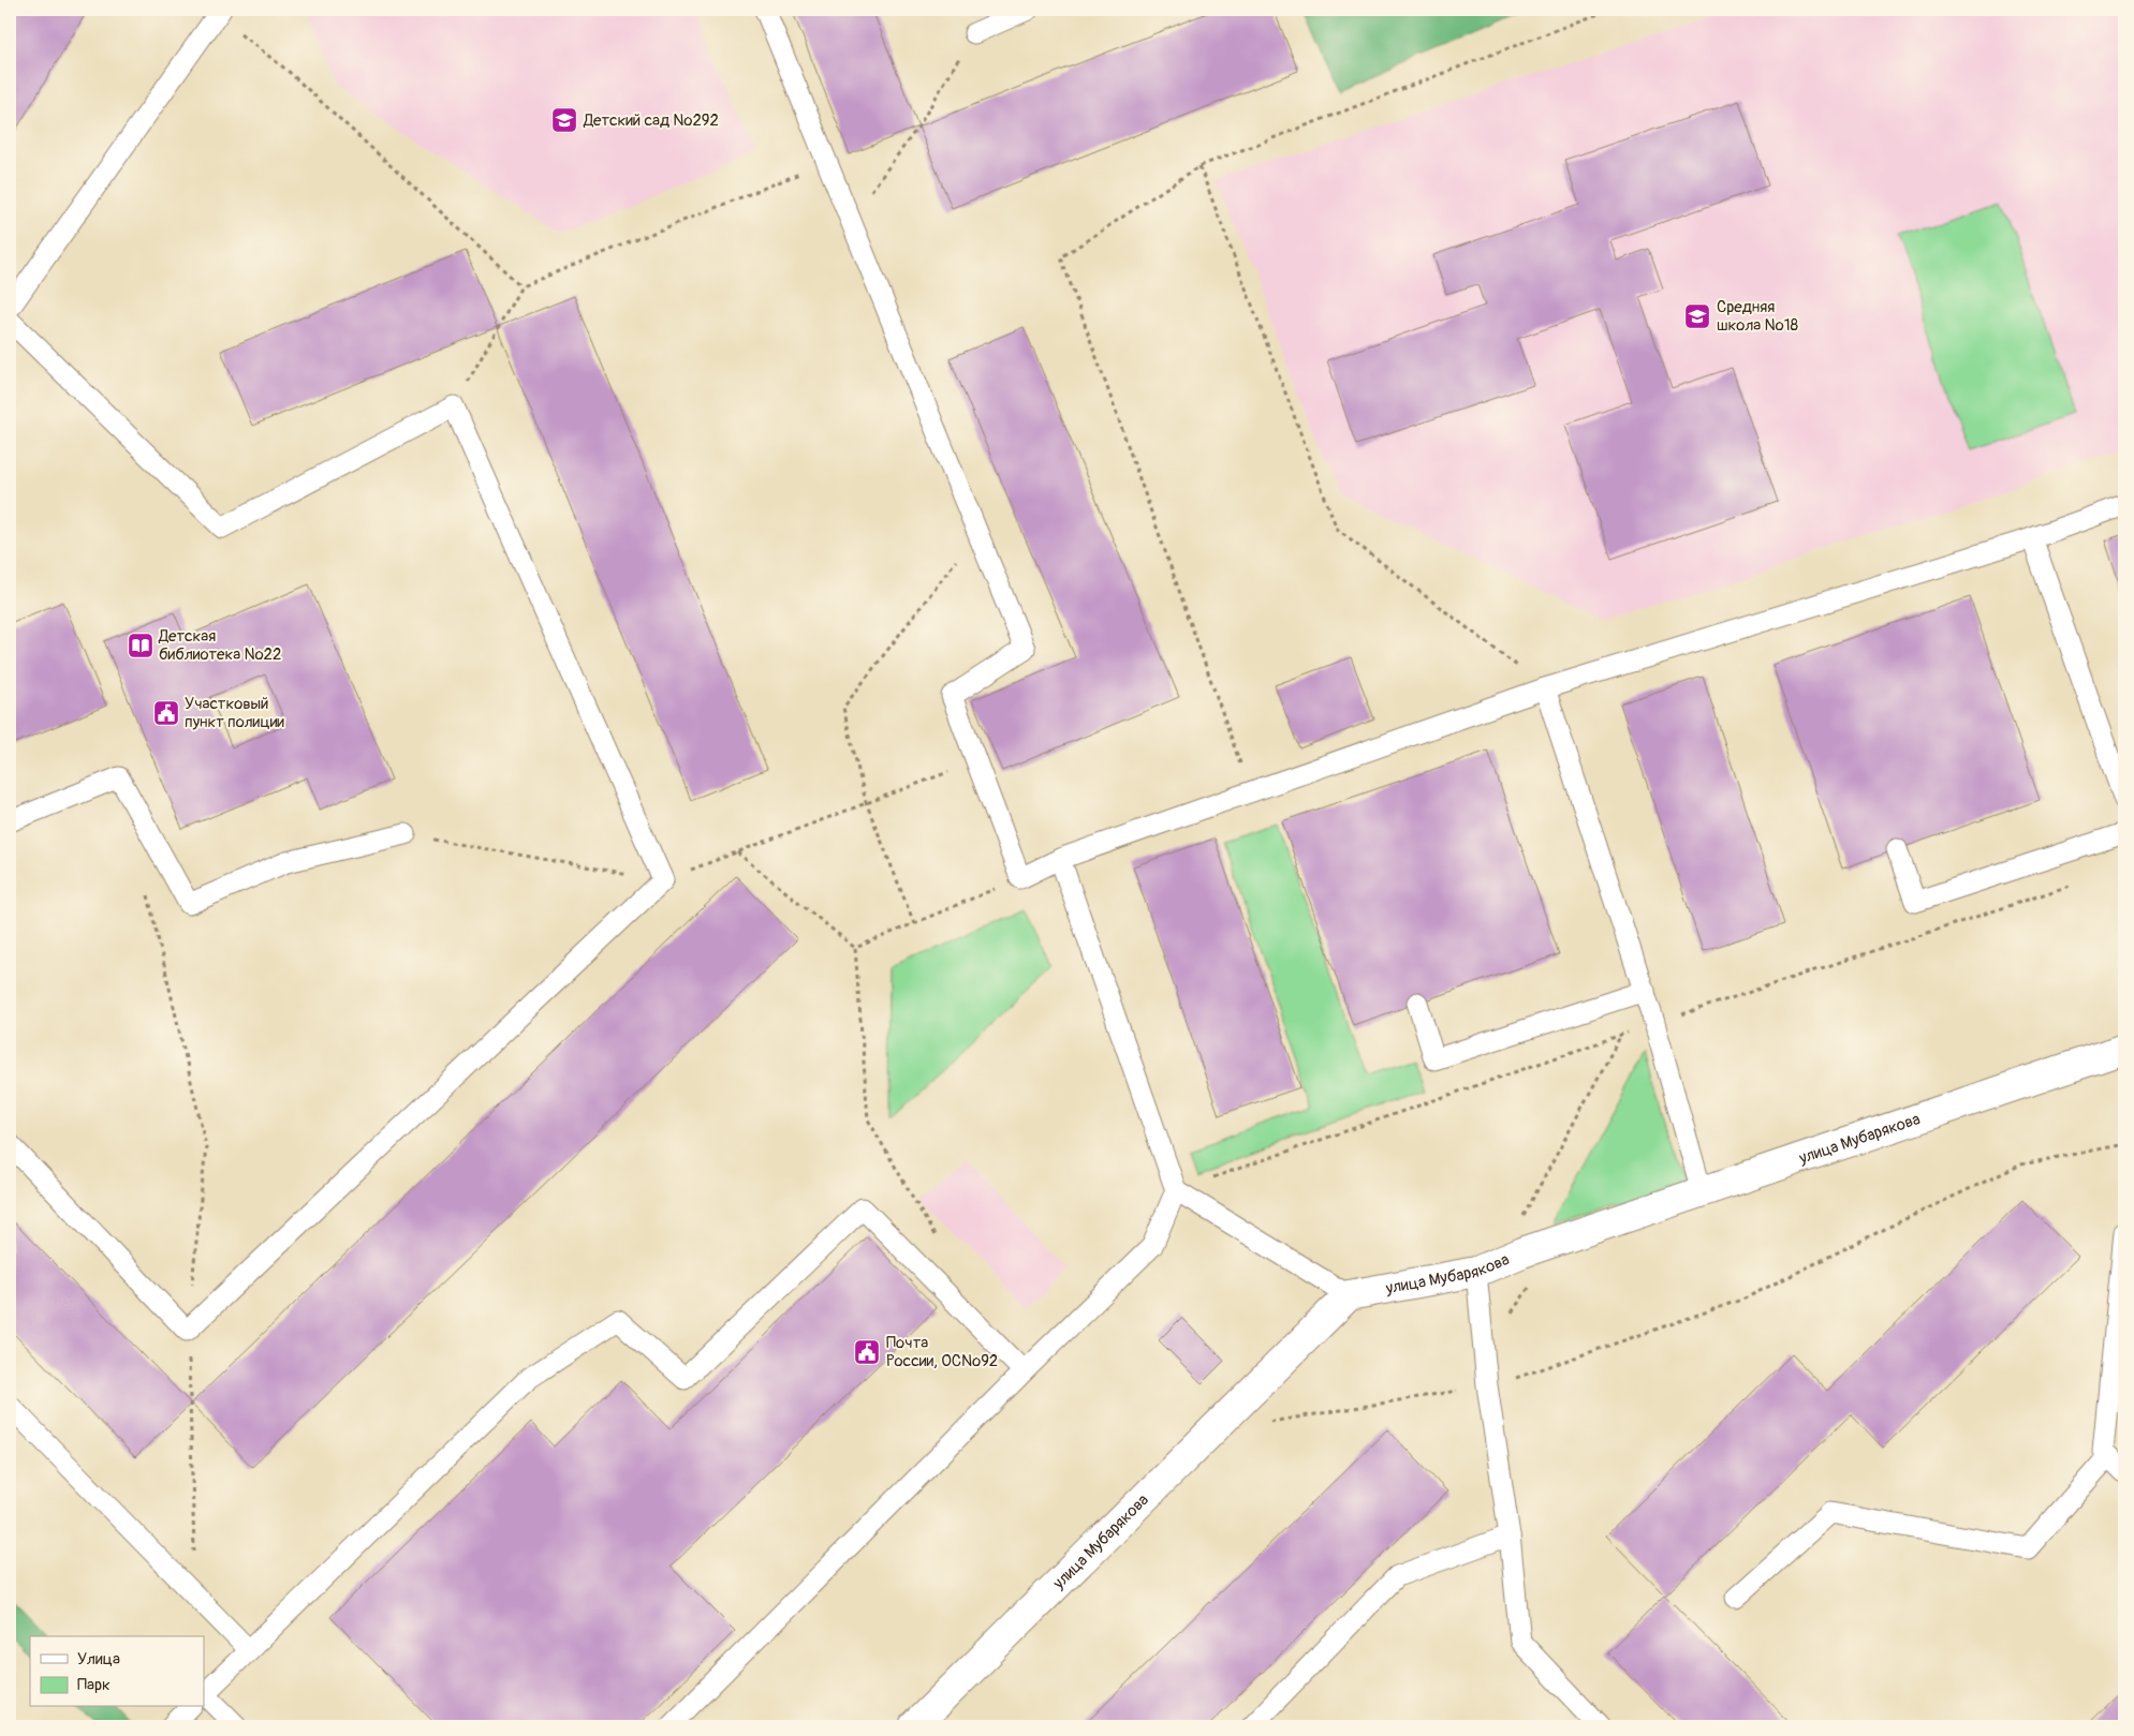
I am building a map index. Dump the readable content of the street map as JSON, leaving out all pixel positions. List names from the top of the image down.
{
  "streets": {
    "street": ["улица Мубарякова"]
  },
  "places": {
    "school or university": ["Детский сад №292", "Средняя школа №18"],
    "library": ["Детская библиотека №22"],
    "public building": ["Участковый пункт полиции", "Почта России, ОС№92"]
  },
  "legend": ["Улица", "Парк"]
}
